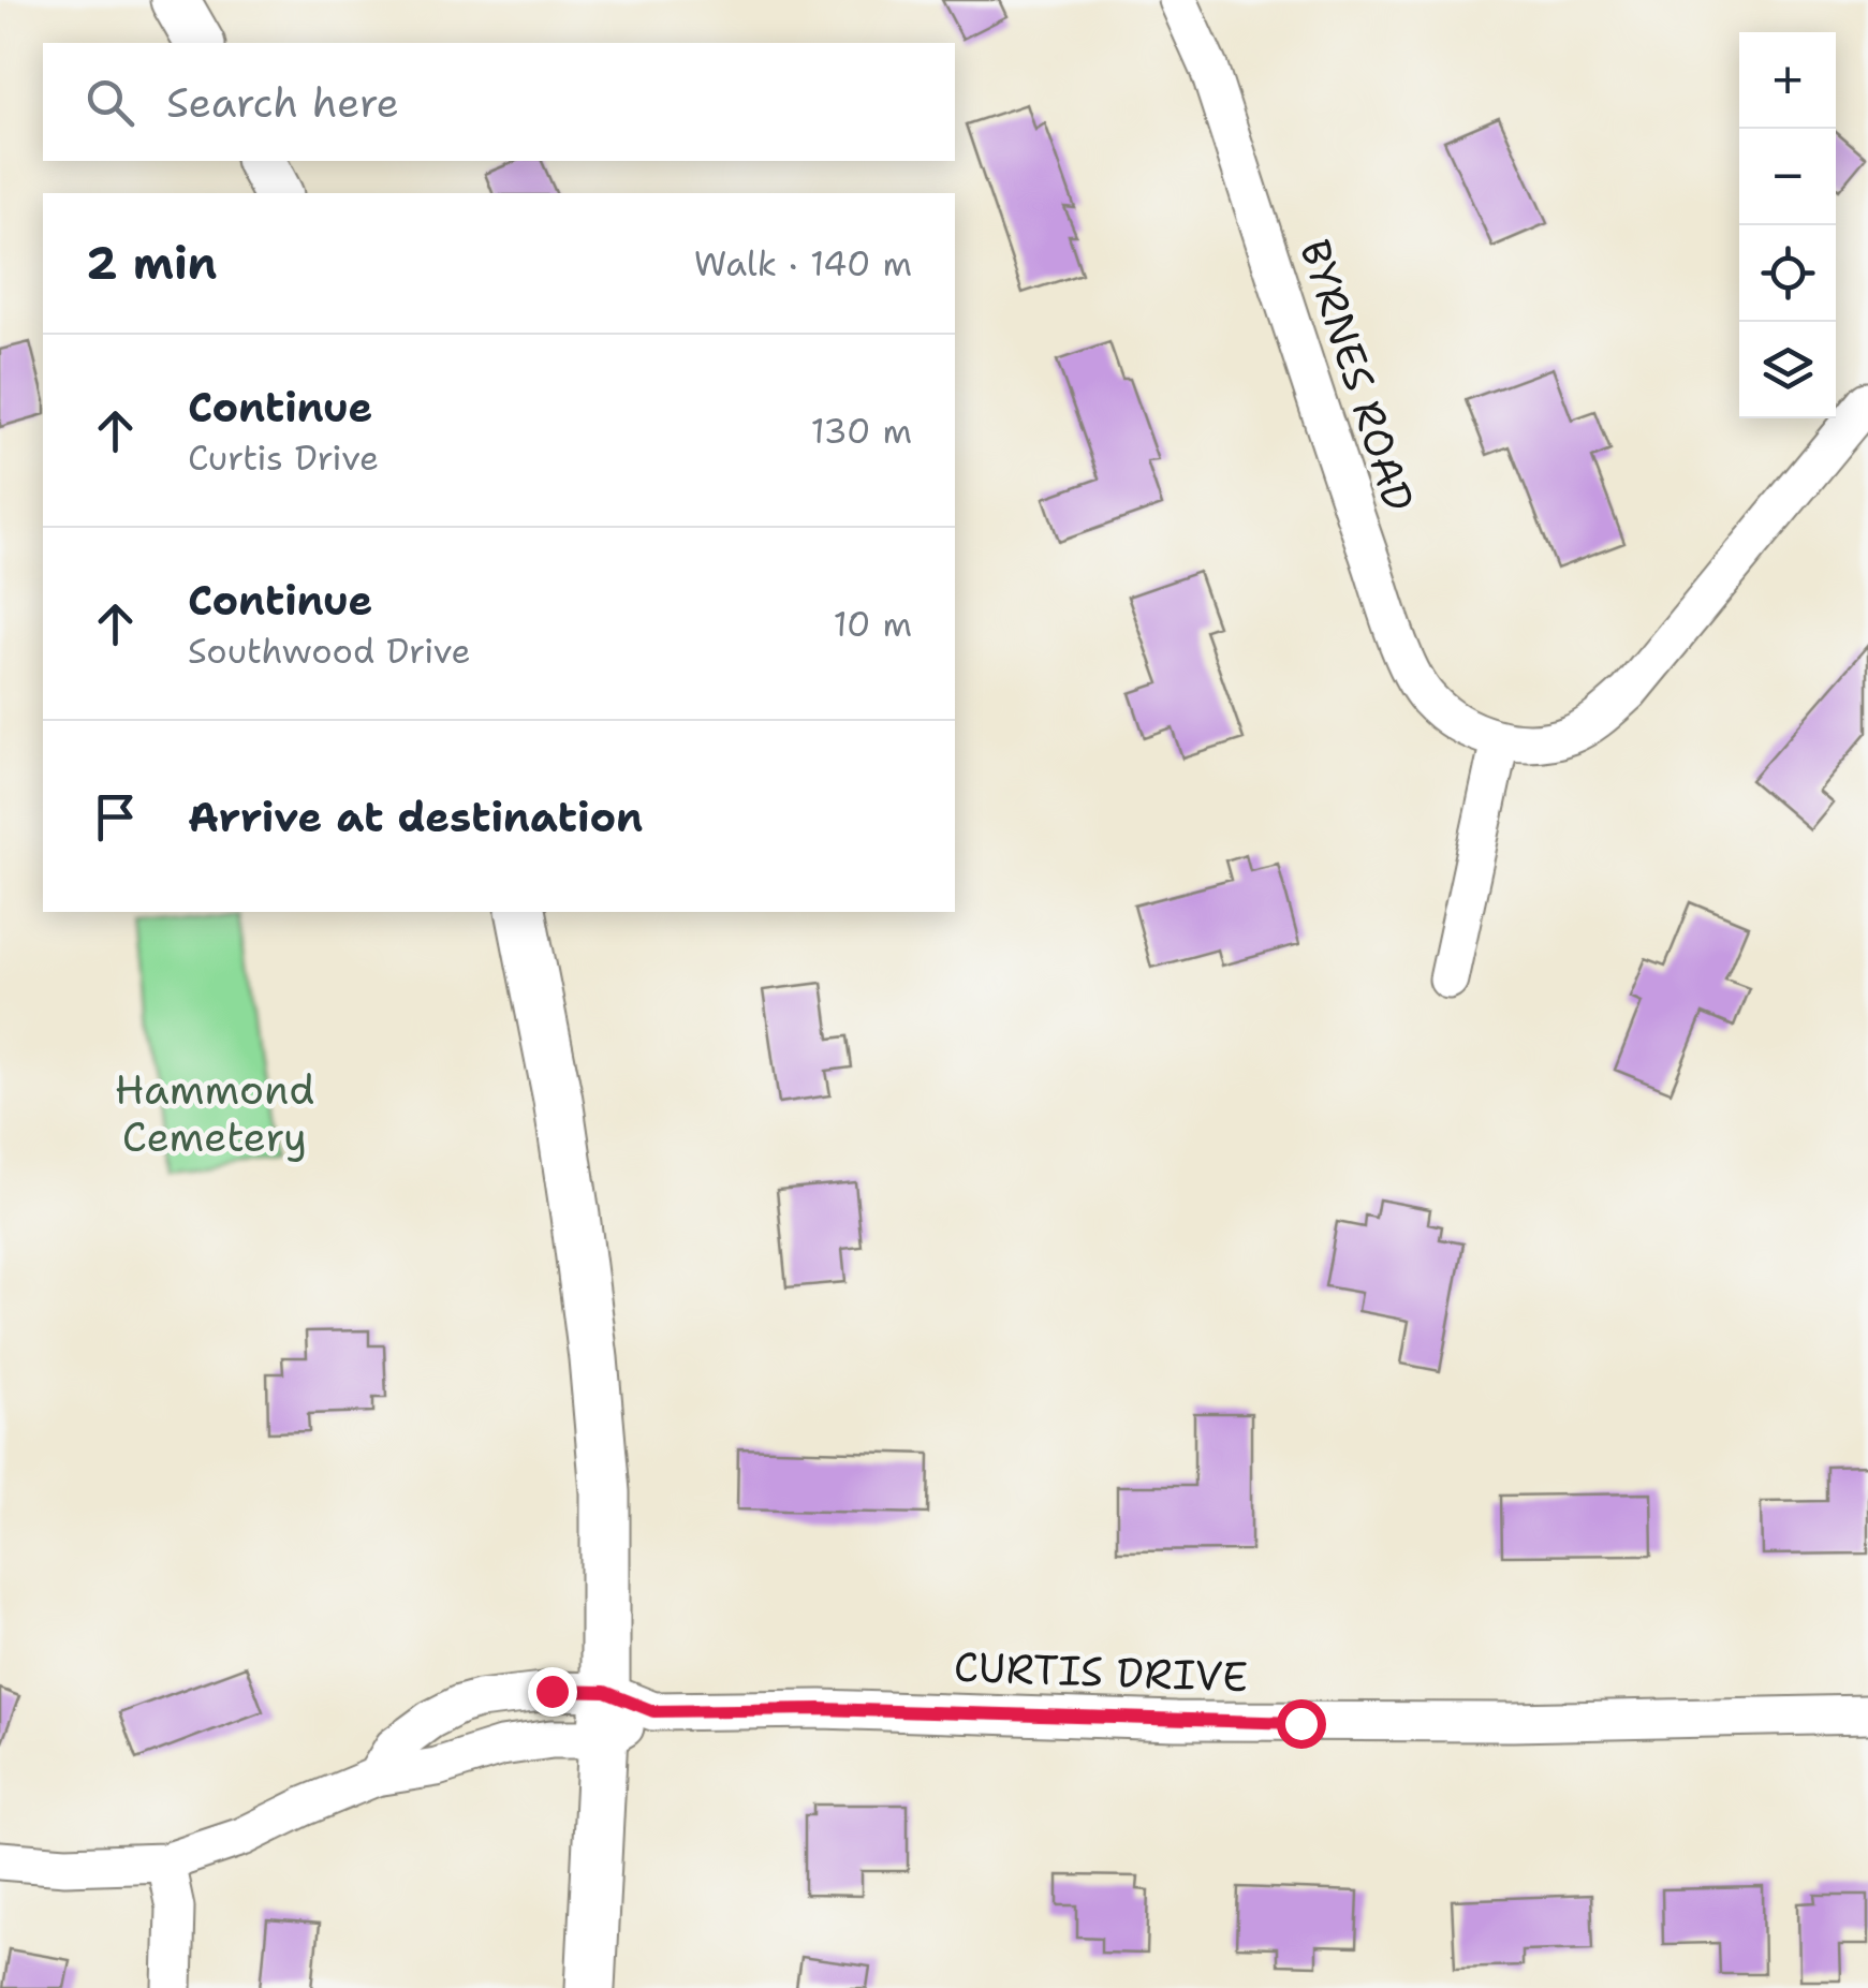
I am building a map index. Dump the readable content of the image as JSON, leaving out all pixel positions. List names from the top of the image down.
{
  "streets": {
    "street": ["BYRNES ROAD", "CURTIS DRIVE"]
  },
  "parks": ["Hammond Cemetery"],
  "page": {
    "map_buttons": ["+", "−"],
    "search": "Search here",
    "heading": ["2 min", "Walk · 140 m"],
    "list": [
      ["Continue", "Curtis Drive", "130 m"],
      ["Continue", "Southwood Drive", "10 m"],
      "Arrive at destination"
    ]
  }
}
